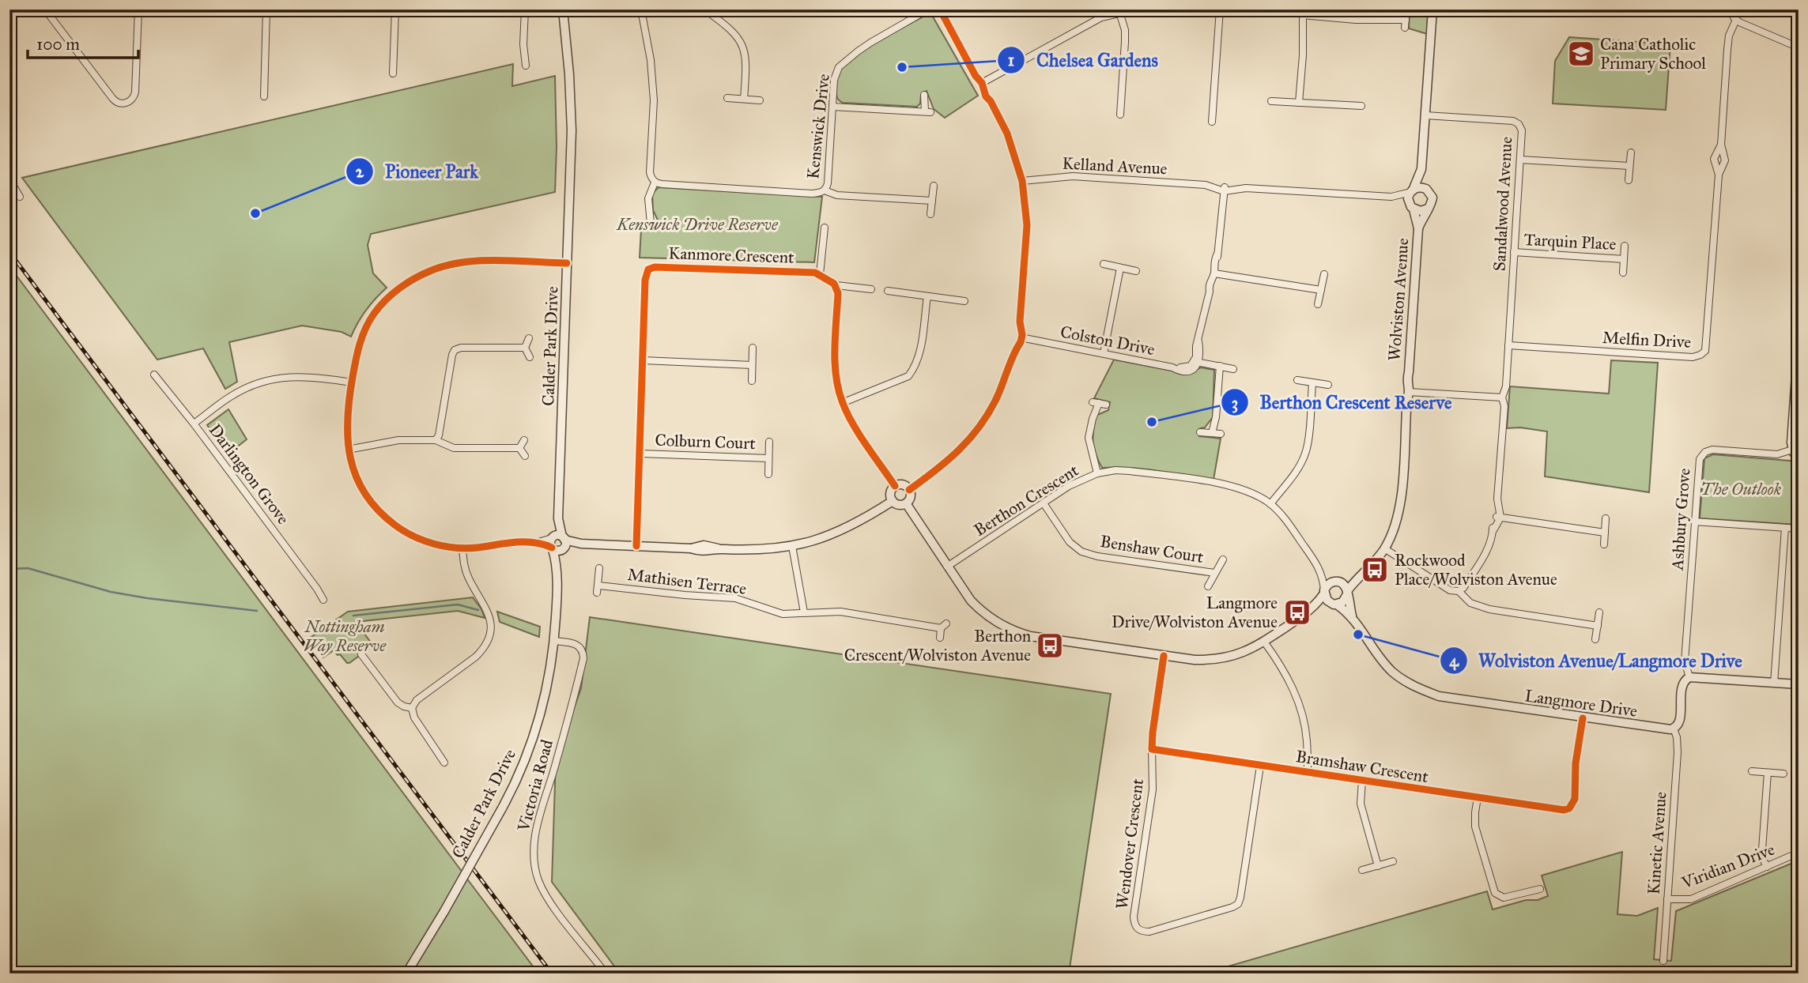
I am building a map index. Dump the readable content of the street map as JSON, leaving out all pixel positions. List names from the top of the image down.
{
  "streets": {
    "street": [
      "Kenswick Drive",
      "Kelland Avenue",
      "Sandalwood Avenue",
      "Tarquin Place",
      "Kanmore Crescent",
      "Wolviston Avenue",
      "Melfin Drive",
      "Colston Drive",
      "Calder Park Drive",
      "Colburn Court",
      "Darlington Grove",
      "Berthon Crescent",
      "Ashbury Grove",
      "Benshaw Court",
      "Mathisen Terrace",
      "Langmore Drive",
      "Bramshaw Crescent",
      "Victoria Road",
      "Kinetic Avenue",
      "Wendover Crescent",
      "Viridian Drive"
    ]
  },
  "crossings": [
    ["Kelland Avenue", "Wolviston Avenue"],
    ["Sandalwood Avenue", "Tarquin Place"],
    ["Sandalwood Avenue", "Melfin Drive"],
    ["Kanmore Crescent", "Colburn Court"],
    ["Wolviston Avenue", "Berthon Crescent"],
    ["Wolviston Avenue", "Langmore Drive"],
    ["Calder Park Drive", "Victoria Road"],
    ["Berthon Crescent", "Benshaw Court"],
    ["Berthon Crescent", "Langmore Drive"],
    ["Langmore Drive", "Bramshaw Crescent"],
    ["Langmore Drive", "Kinetic Avenue"],
    ["Bramshaw Crescent", "Wendover Crescent"],
    ["Kinetic Avenue", "Viridian Drive"]
  ],
  "parks": ["Kenswick Drive Reserve", "The Outlook", "Nottingham Way Reserve"],
  "places": {
    "school or university": ["Cana Catholic Primary School"],
    "other": [
      "Chelsea Gardens",
      "Pioneer Park",
      "Berthon Crescent Reserve",
      "Wolviston Avenue/Langmore Drive"
    ],
    "bus stop": ["Rockwood Place/Wolviston Avenue", "Langmore Drive/Wolviston Avenue", "Berthon Crescent/Wolviston Avenue"]
  },
  "scale_bar": "100 m"
}
